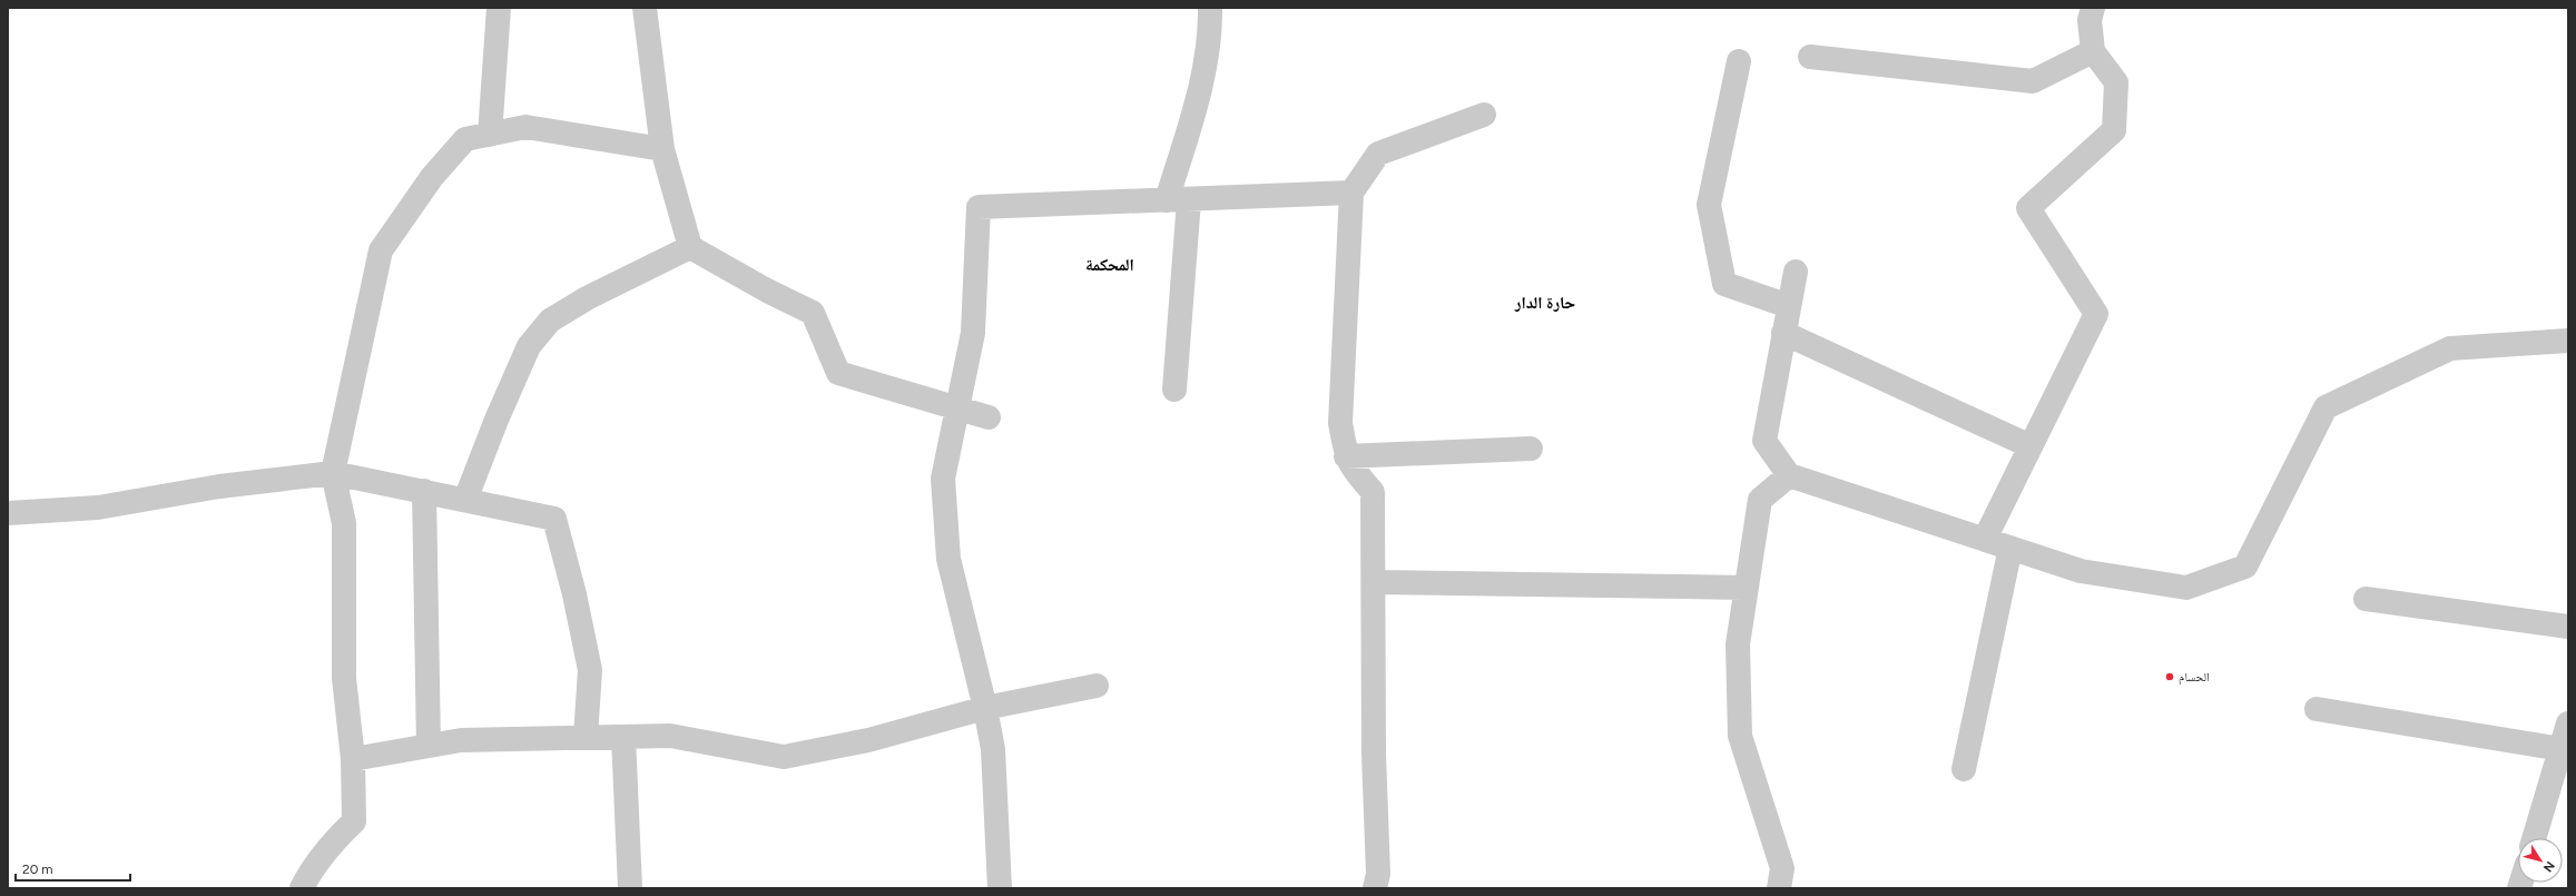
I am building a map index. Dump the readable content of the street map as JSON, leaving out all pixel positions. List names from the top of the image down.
{
  "districts": ["المحكمة", "حارة الدار"],
  "places": ["الحسام"],
  "scale_bar": "20 m",
  "north": "bottom right"
}
